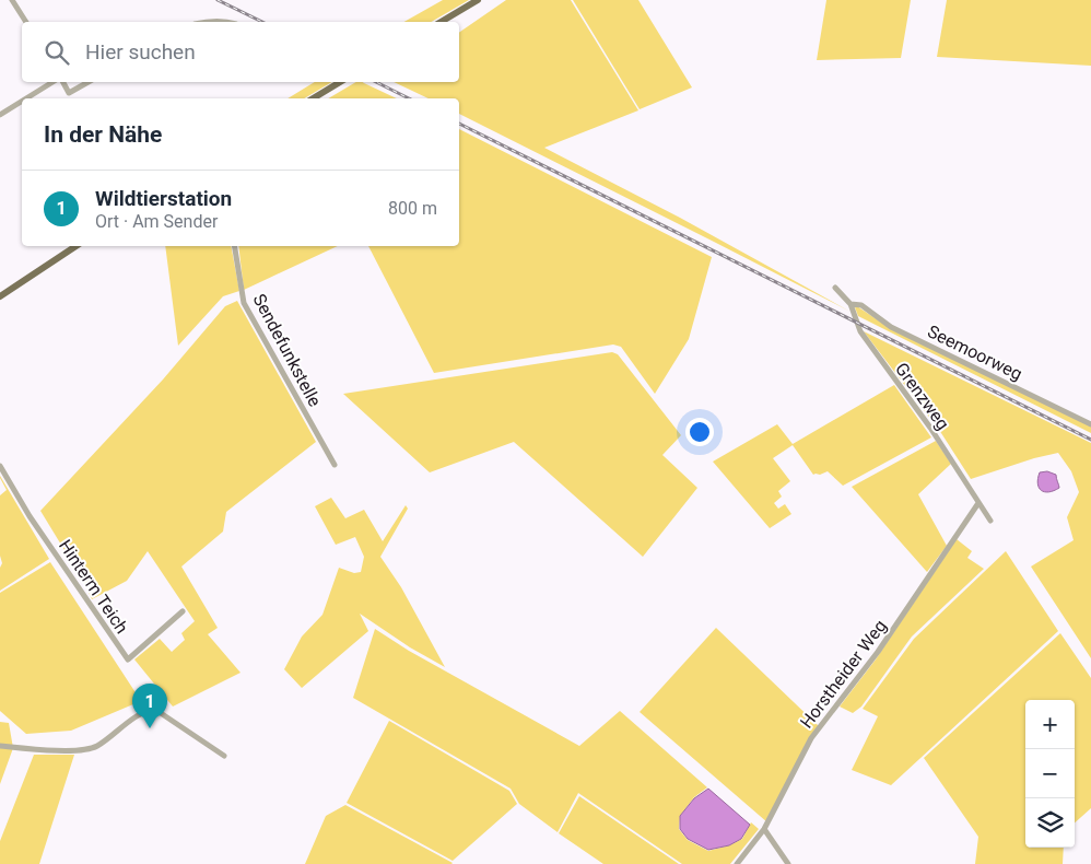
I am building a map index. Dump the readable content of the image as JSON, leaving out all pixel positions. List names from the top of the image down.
{
  "streets": {
    "street": [
      "Sendefunkstelle",
      "Seemoorweg",
      "Grenzweg",
      "Hinterm Teich",
      "Horstheider Weg"
    ]
  },
  "crossings": [
    ["Seemoorweg", "Grenzweg"],
    ["Grenzweg", "Horstheider Weg"]
  ],
  "page": {
    "search": "Hier suchen",
    "heading": "In der Nähe",
    "list": [
      {
        "mark": "1",
        "name": "Wildtierstation",
        "note": "Ort · Am Sender",
        "value": "800 m"
      }
    ],
    "pins": "1",
    "map_buttons": ["+", "−"]
  }
}
